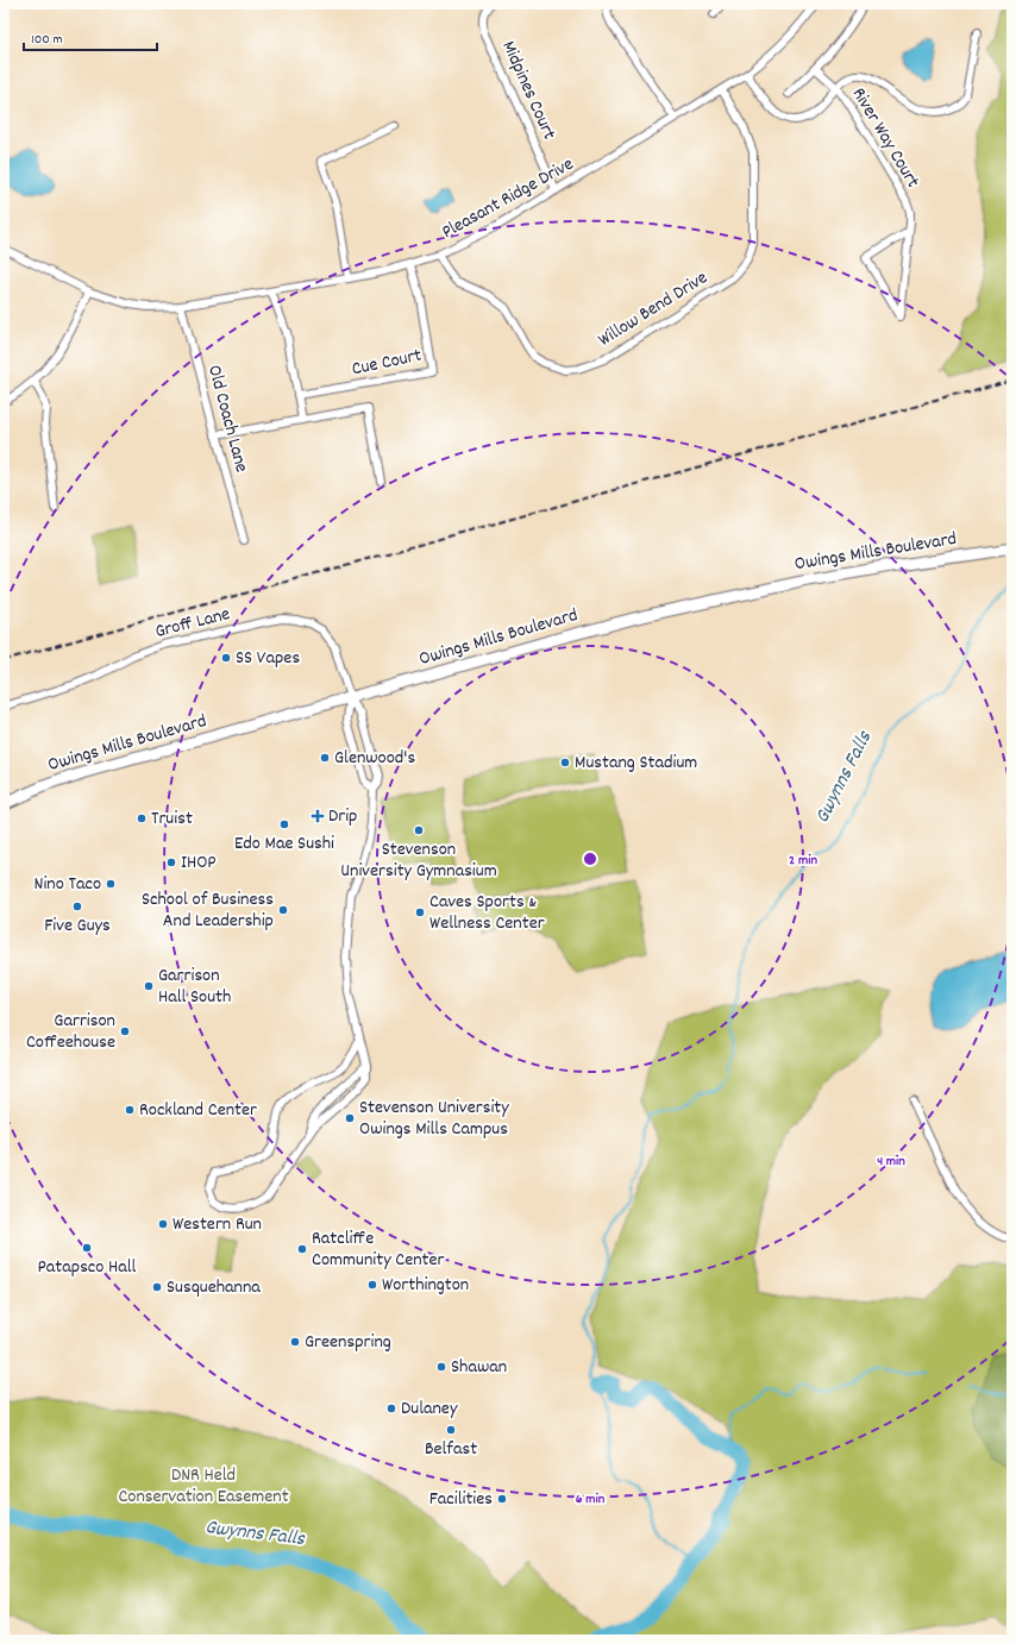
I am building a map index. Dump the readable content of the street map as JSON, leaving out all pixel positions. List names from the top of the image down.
{
  "streets": {
    "main road": ["Owings Mills Boulevard"],
    "street": [
      "Midpines Court",
      "River Way Court",
      "Pleasant Ridge Drive",
      "Willow Bend Drive",
      "Cue Court",
      "Old Coach Lane",
      "Groff Lane"
    ]
  },
  "crossings": [
    ["Midpines Court", "Pleasant Ridge Drive"],
    ["Pleasant Ridge Drive", "Willow Bend Drive"],
    ["Pleasant Ridge Drive", "Cue Court"],
    ["Pleasant Ridge Drive", "Old Coach Lane"],
    ["Owings Mills Boulevard", "Groff Lane"]
  ],
  "water": ["Gwynns Falls"],
  "parks": ["DNR Held Conservation Easement"],
  "places": {
    "other": [
      "SS Vapes",
      "Glenwood's",
      "Mustang Stadium",
      "Truist",
      "Edo Mae Sushi",
      "Stevenson University Gymnasium",
      "IHOP",
      "Nino Taco",
      "Five Guys",
      "School of Business And Leadership",
      "Caves Sports & Wellness Center",
      "Garrison Hall South",
      "Garrison Coffeehouse",
      "Rockland Center",
      "Stevenson University Owings Mills Campus",
      "Western Run",
      "Patapsco Hall",
      "Ratcliffe Community Center",
      "Worthington",
      "Susquehanna",
      "Greenspring",
      "Shawan",
      "Dulaney",
      "Belfast",
      "Facilities"
    ],
    "health": ["Drip"]
  },
  "scale_bar": "100 m",
  "rings": ["2 min", "4 min", "6 min"]
}
